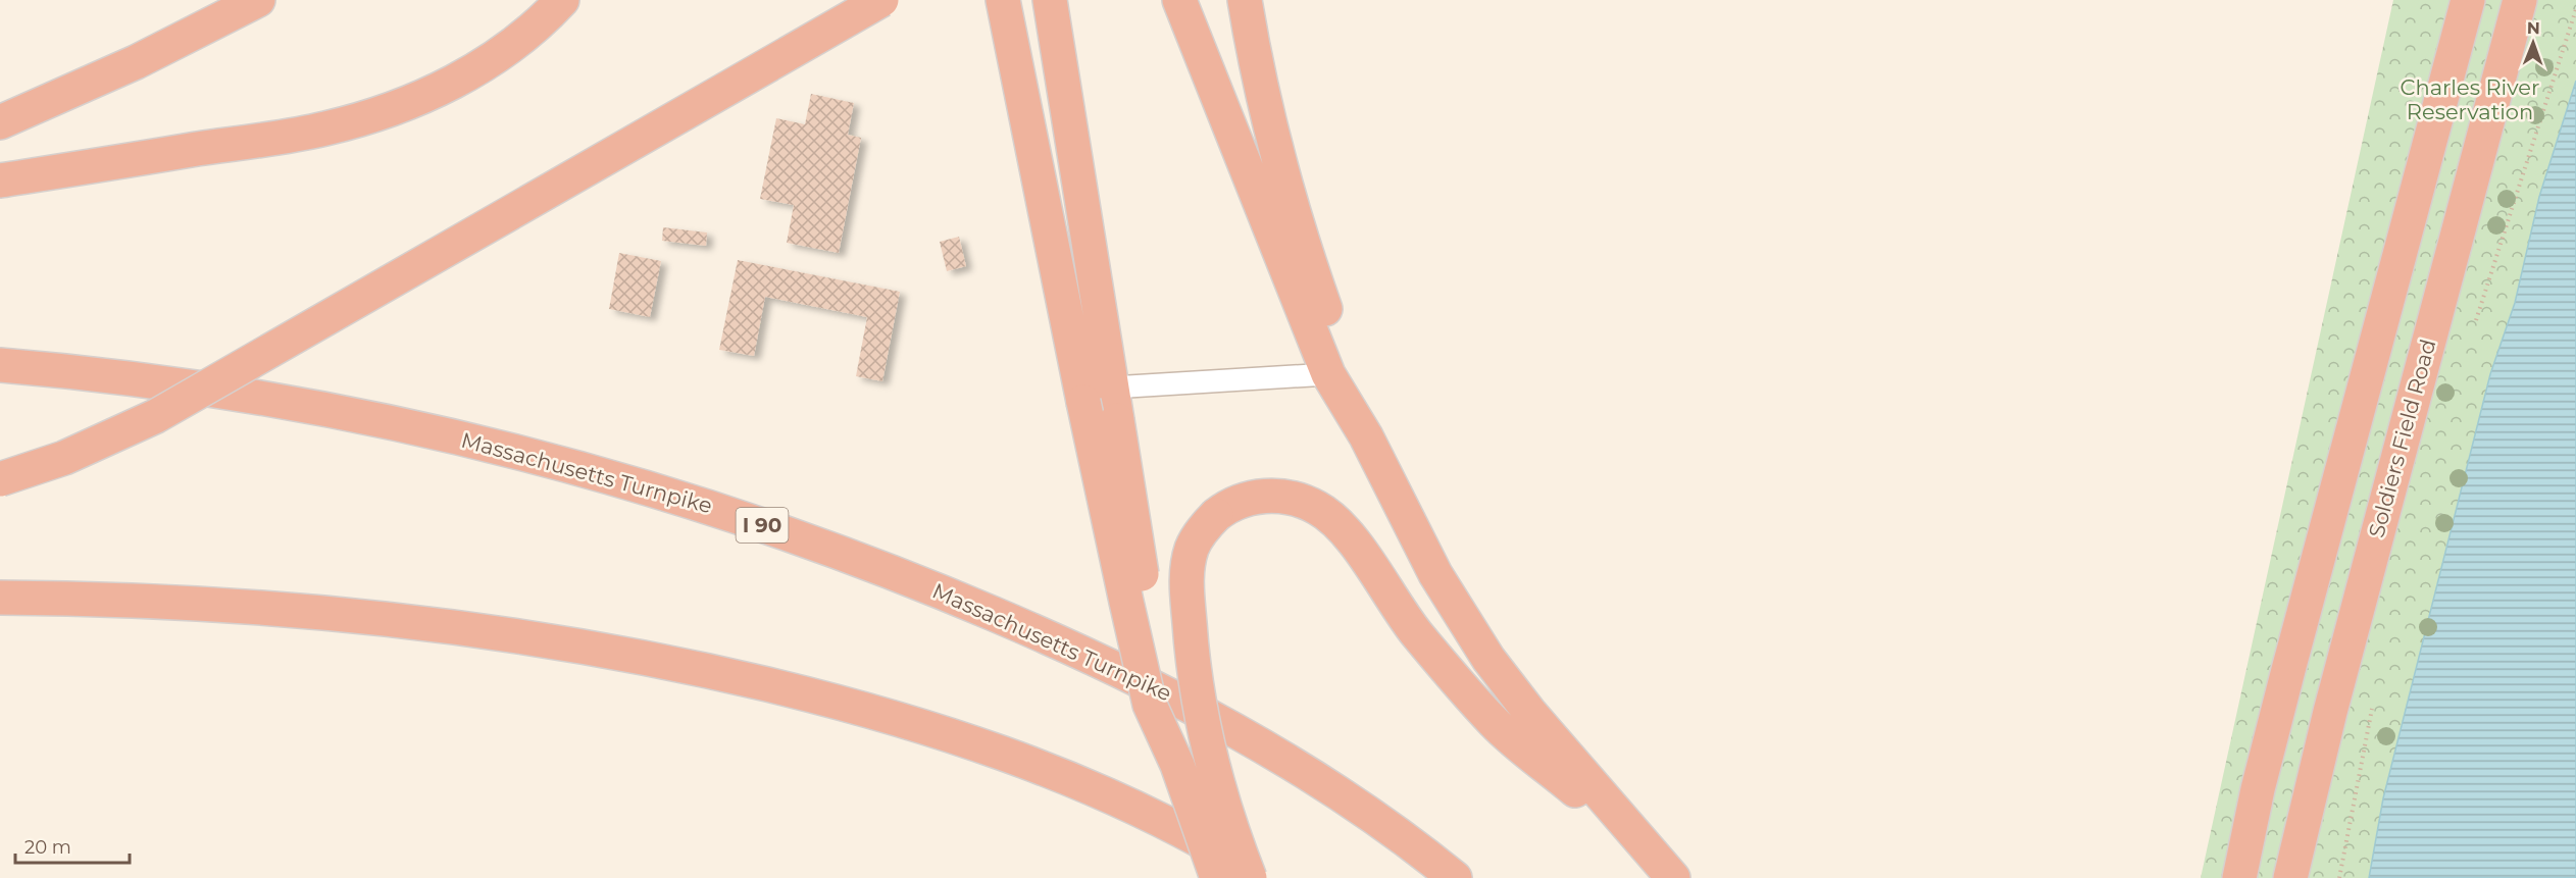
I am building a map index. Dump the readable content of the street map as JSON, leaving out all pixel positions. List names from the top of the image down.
{
  "streets": {
    "highway": ["Soldiers Field Road", "Massachusetts Turnpike", "I 90"]
  },
  "parks": ["Charles River Reservation"],
  "scale_bar": "20 m",
  "north": "top"
}
